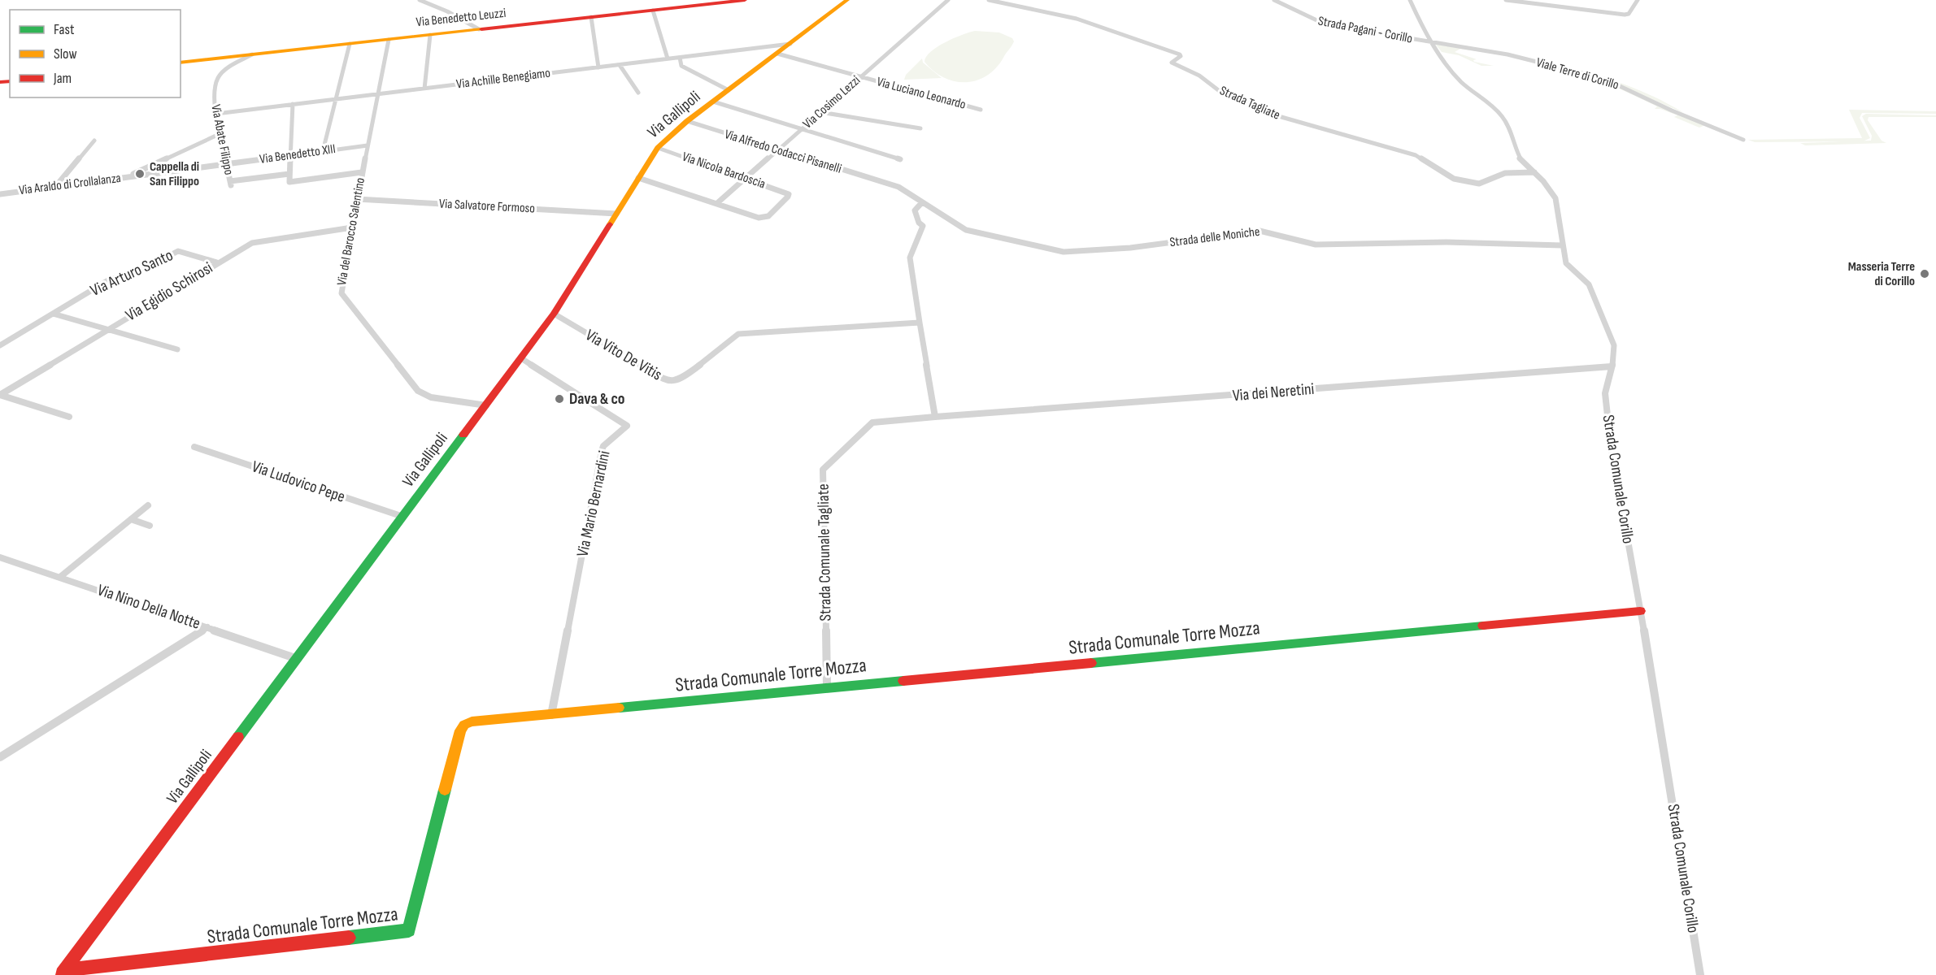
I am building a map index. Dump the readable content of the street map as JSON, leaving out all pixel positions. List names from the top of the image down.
{
  "streets": {
    "street": [
      "Via Benedetto Leuzzi",
      "Strada Pagani - Corillo",
      "Viale Terre di Corillo",
      "Via Achille Benegiamo",
      "Via Luciano Leonardo",
      "Via Cosimo Lezzi",
      "Strada Tagliate",
      "Via Gallipoli",
      "Via Abate Filippo",
      "Via Alfredo Codacci Pisanelli",
      "Via Benedetto XIII",
      "Via Nicola Bardoscia",
      "Via Araldo di Crollalanza",
      "Via Salvatore Formoso",
      "Via del Barocco Salentino",
      "Strada delle Moniche",
      "Via Arturo Santo",
      "Via Egidio Schirosi",
      "Via Vito De Vitis",
      "Via dei Neretini",
      "Strada Comunale Corillo",
      "Via Ludovico Pepe",
      "Via Mario Bernardini",
      "Strada Comunale Tagliate",
      "Via Nino Della Notte",
      "Strada Comunale Torre Mozza"
    ]
  },
  "crossings": [
    ["Via Benedetto Leuzzi", "Via Abate Filippo"],
    ["Via Benedetto Leuzzi", "Via del Barocco Salentino"],
    ["Strada Pagani - Corillo", "Viale Terre di Corillo"],
    ["Strada Pagani - Corillo", "Strada Comunale Corillo"],
    ["Viale Terre di Corillo", "Strada Comunale Corillo"],
    ["Via Achille Benegiamo", "Via Gallipoli"],
    ["Via Achille Benegiamo", "Via Abate Filippo"],
    ["Via Achille Benegiamo", "Via del Barocco Salentino"],
    ["Via Luciano Leonardo", "Via Cosimo Lezzi"],
    ["Via Luciano Leonardo", "Via Gallipoli"],
    ["Via Cosimo Lezzi", "Via Alfredo Codacci Pisanelli"],
    ["Via Cosimo Lezzi", "Via Nicola Bardoscia"],
    ["Strada Tagliate", "Strada Comunale Corillo"],
    ["Via Gallipoli", "Via Alfredo Codacci Pisanelli"],
    ["Via Gallipoli", "Via Nicola Bardoscia"],
    ["Via Gallipoli", "Via Salvatore Formoso"],
    ["Via Gallipoli", "Via del Barocco Salentino"],
    ["Via Gallipoli", "Via Vito De Vitis"],
    ["Via Gallipoli", "Via Ludovico Pepe"],
    ["Via Gallipoli", "Via Mario Bernardini"],
    ["Via Gallipoli", "Via Nino Della Notte"],
    ["Via Gallipoli", "Strada Comunale Torre Mozza"],
    ["Via Abate Filippo", "Via Benedetto XIII"],
    ["Via Abate Filippo", "Via Araldo di Crollalanza"],
    ["Via Alfredo Codacci Pisanelli", "Strada delle Moniche"],
    ["Via Benedetto XIII", "Via Araldo di Crollalanza"],
    ["Via Benedetto XIII", "Via del Barocco Salentino"],
    ["Via Salvatore Formoso", "Via del Barocco Salentino"],
    ["Via del Barocco Salentino", "Via Egidio Schirosi"],
    ["Strada delle Moniche", "Strada Comunale Corillo"],
    ["Via Arturo Santo", "Via Egidio Schirosi"],
    ["Via dei Neretini", "Strada Comunale Corillo"],
    ["Via dei Neretini", "Strada Comunale Tagliate"],
    ["Strada Comunale Corillo", "Strada Comunale Torre Mozza"],
    ["Via Mario Bernardini", "Strada Comunale Torre Mozza"],
    ["Strada Comunale Tagliate", "Strada Comunale Torre Mozza"]
  ],
  "places": ["Cappella di San Filippo", "Masseria Terre di Corillo", "Dava & co"],
  "legend": ["Fast", "Slow", "Jam"]
}
